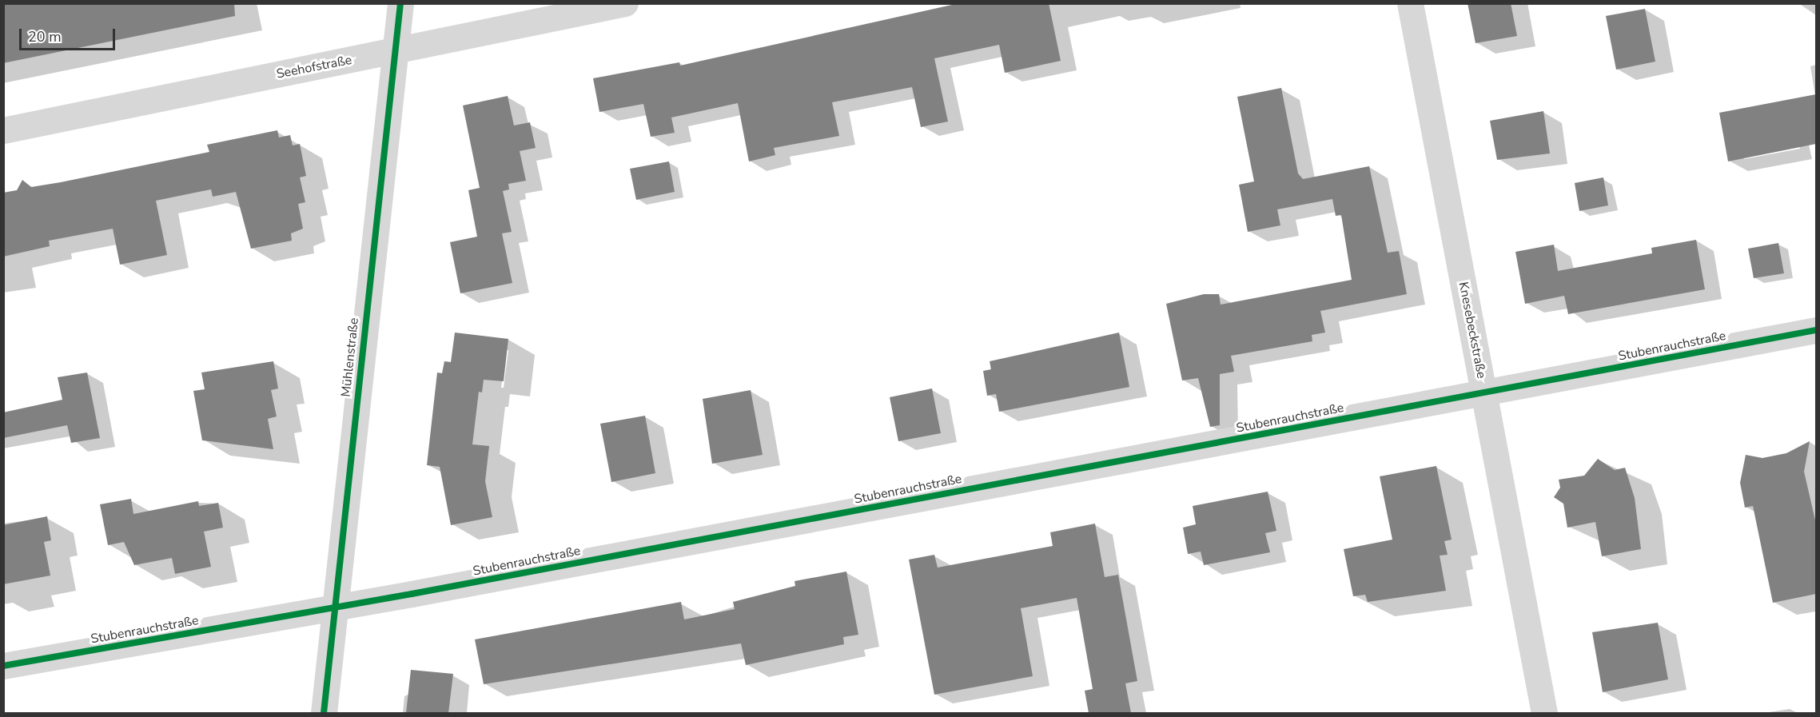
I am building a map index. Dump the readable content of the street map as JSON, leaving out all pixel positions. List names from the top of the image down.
{
  "streets": {
    "street": [
      "Seehofstraße",
      "Knesebeckstraße",
      "Stubenrauchstraße",
      "Mühlenstraße"
    ]
  },
  "crossings": [
    ["Seehofstraße", "Mühlenstraße"],
    ["Knesebeckstraße", "Stubenrauchstraße"],
    ["Stubenrauchstraße", "Mühlenstraße"]
  ],
  "scale_bar": "20 m"
}
